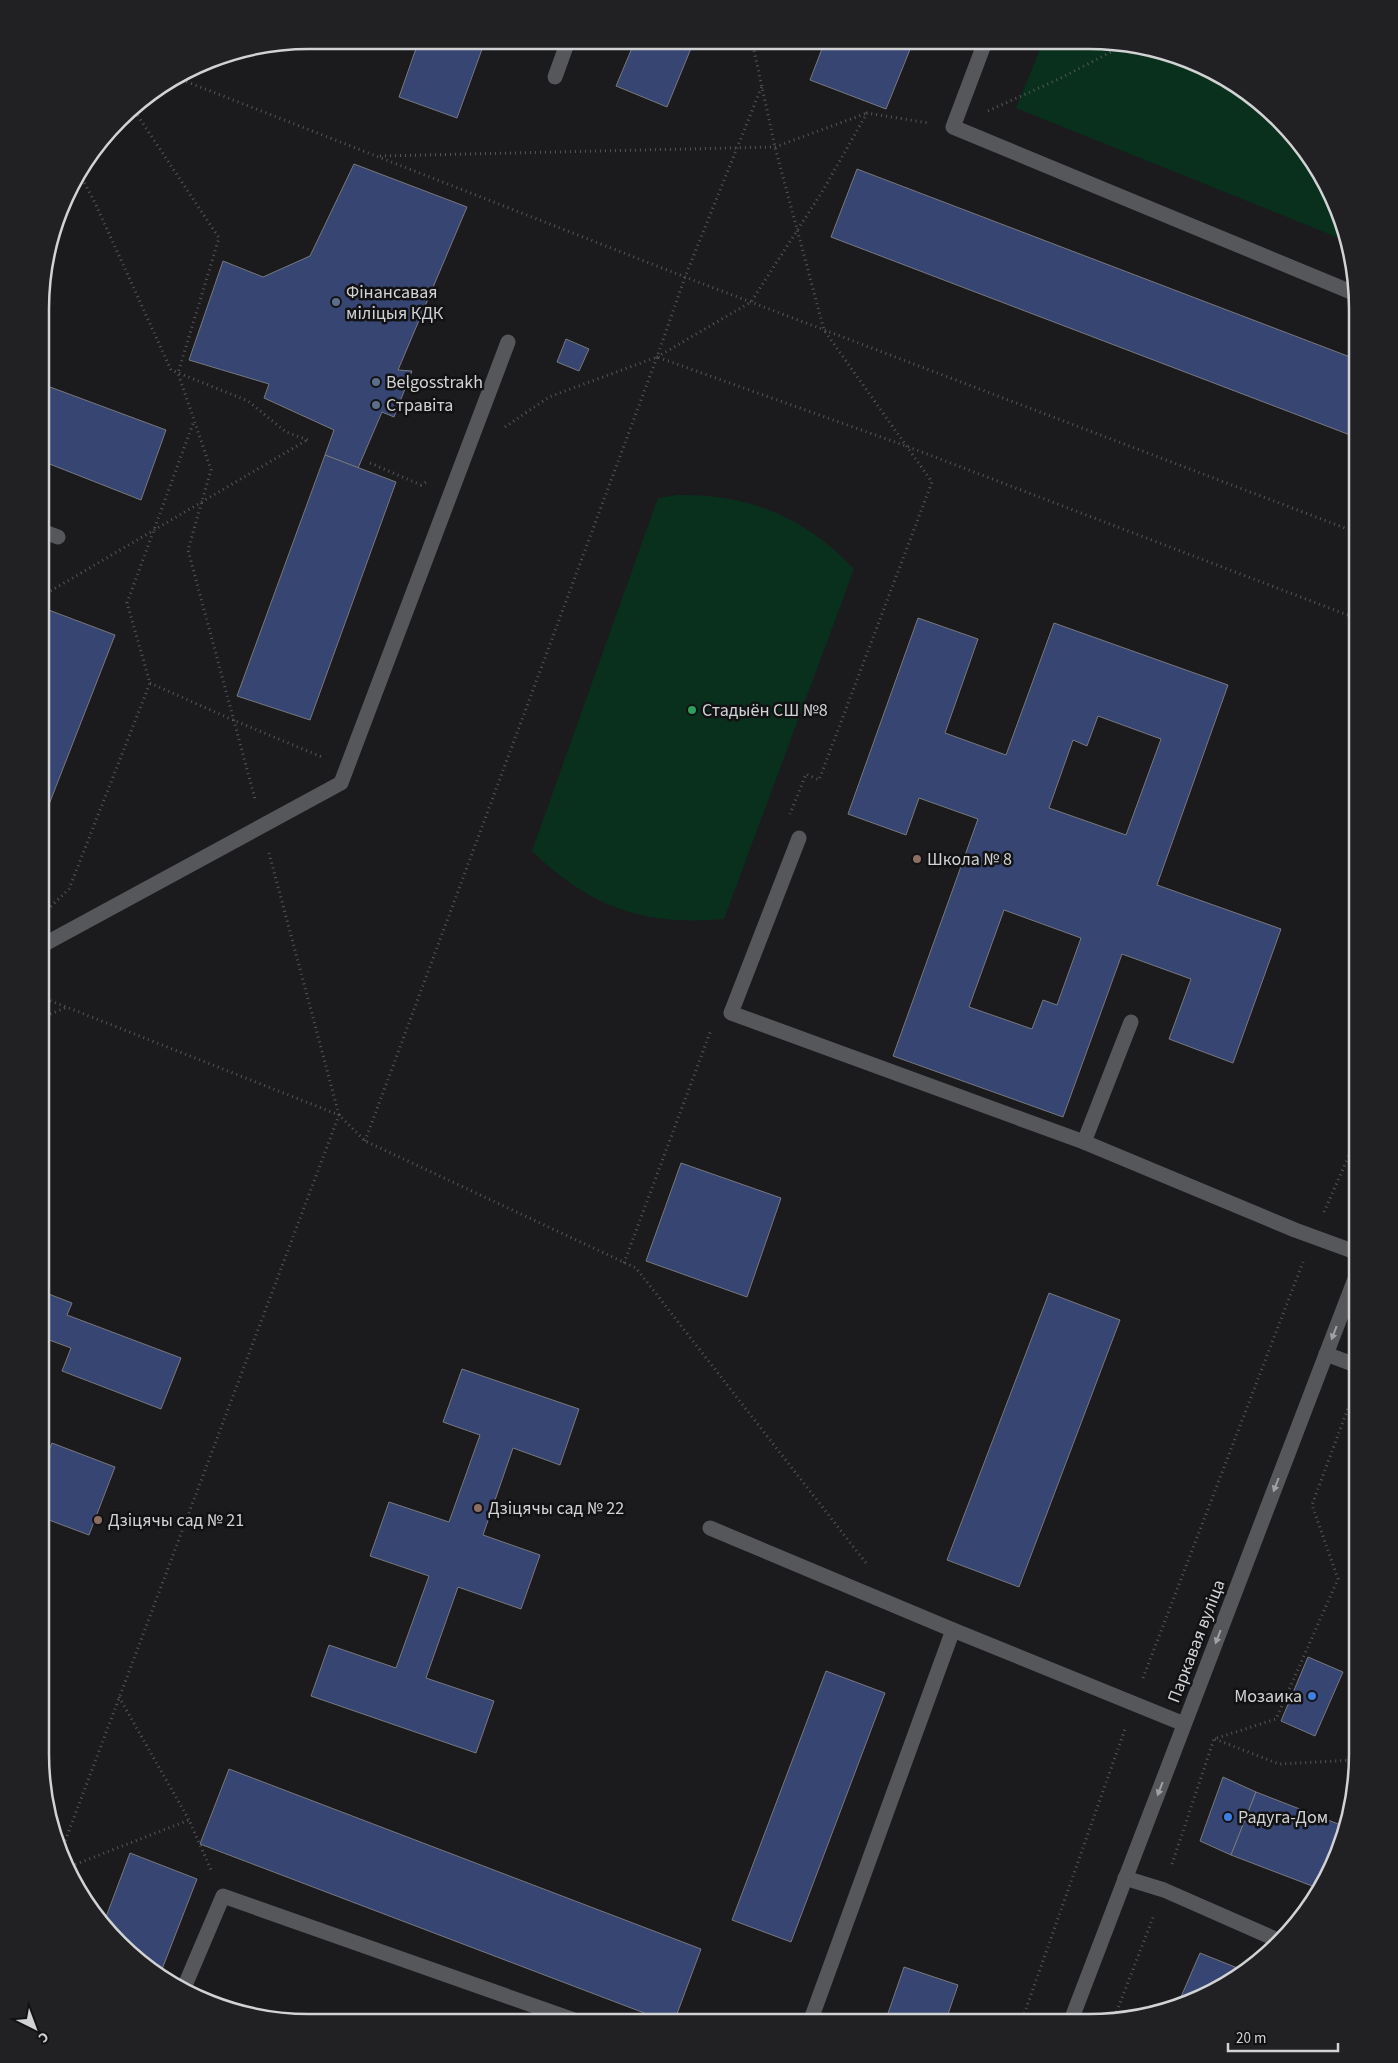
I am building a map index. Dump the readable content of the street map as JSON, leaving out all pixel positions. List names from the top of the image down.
{
  "streets": {
    "street": ["Паркавая вуліца"]
  },
  "one_way": ["Паркавая вуліца"],
  "places": [
    "Фінансавая міліцыя КДК",
    "Belgosstrakh",
    "Стравіта",
    "Стадыён СШ №8",
    "Школа № 8",
    "Дзіцячы сад № 22",
    "Дзіцячы сад № 21",
    "Мозаика",
    "Радуга-Дом"
  ],
  "scale_bar": "20 m",
  "north": "bottom right"
}
